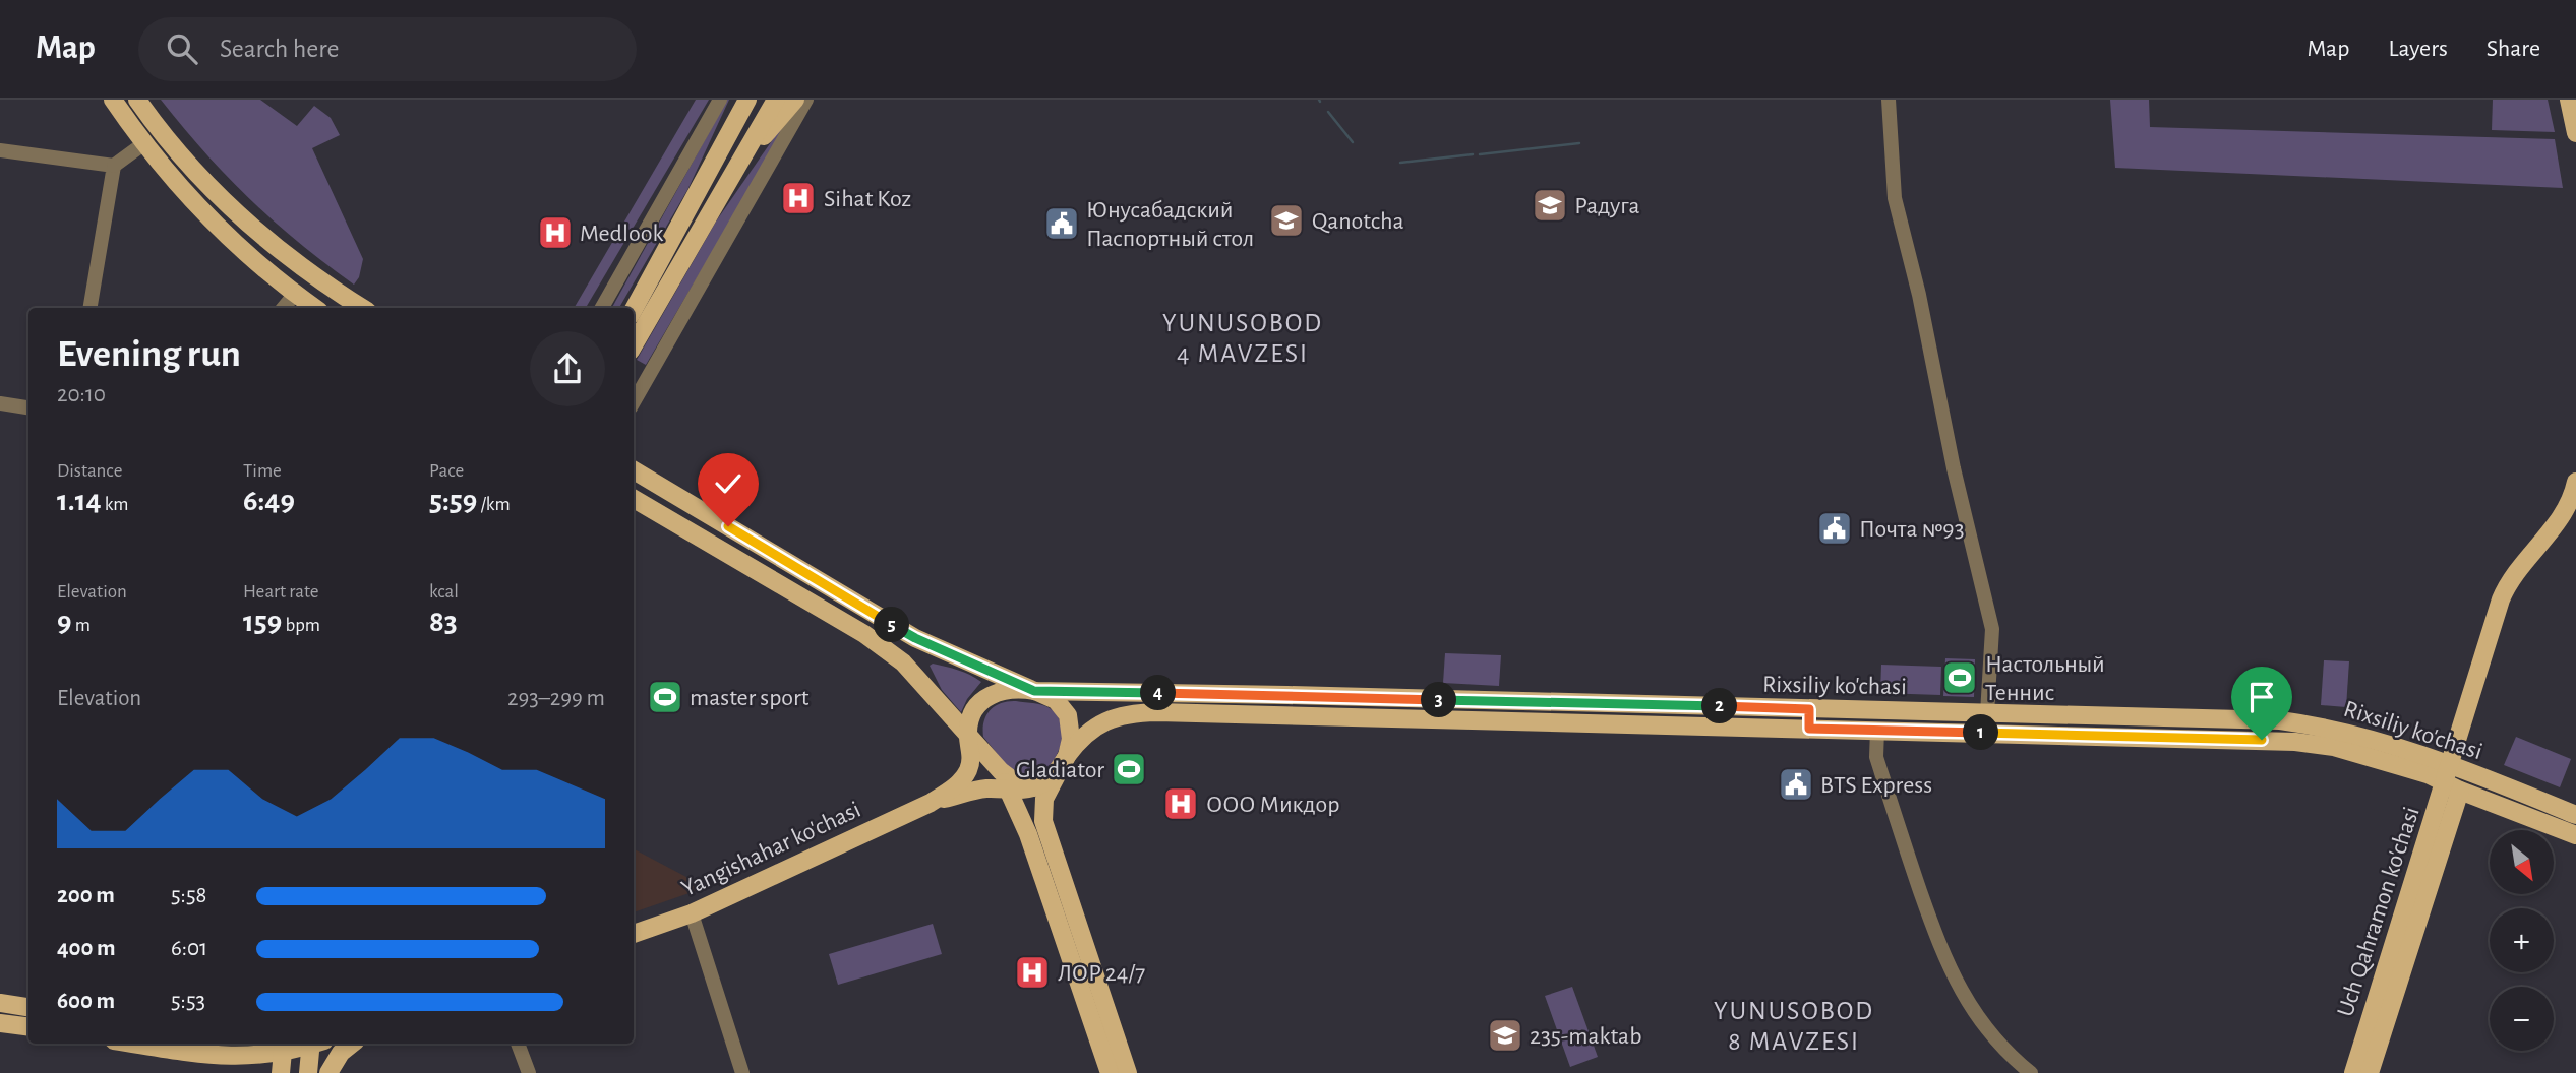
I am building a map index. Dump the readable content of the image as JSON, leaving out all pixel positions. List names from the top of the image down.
{
  "streets": {
    "main road": ["Rixsiliy ko'chasi", "Yangishahar ko'chasi", "Uch Qahramon ko'chasi"]
  },
  "crossings": [
    ["Rixsiliy ko'chasi", "Yangishahar ko'chasi"],
    ["Rixsiliy ko'chasi", "Uch Qahramon ko'chasi"]
  ],
  "districts": ["YUNUSOBOD 4 MAVZESI", "YUNUSOBOD 8 MAVZESI"],
  "places": {
    "hospital": [
      "Sihat Koz",
      "Medlook",
      "ООО Микдор",
      "ЛОР 24/7"
    ],
    "school or university": ["Радуга", "Qanotcha", "235-maktab"],
    "public building": ["Юнусабадский Паспортный стол", "Почта №93", "BTS Express"],
    "sports": ["Настольный Теннис", "master sport", "Gladiator"]
  },
  "north": "bottom right",
  "page": {
    "header": "Map",
    "search": "Search here",
    "nav": ["Map", "Layers", "Share"],
    "heading": ["Evening run", "20:10"],
    "stats": [
      ["Distance", "1.14 km"],
      ["Time", "6:49"],
      ["Pace", "5:59 /km"],
      ["Elevation", "9 m"],
      ["Heart rate", "159 bpm"],
      ["kcal", "83"]
    ],
    "pins": [
      "5",
      "4",
      "3",
      "2",
      "1"
    ],
    "chart": ["Elevation", "293–299 m"],
    "map_buttons": ["+", "−"],
    "list": [
      {
        "name": "200 m",
        "note": "5:58"
      },
      {
        "name": "400 m",
        "note": "6:01"
      },
      {
        "name": "600 m",
        "note": "5:53"
      }
    ]
  }
}
